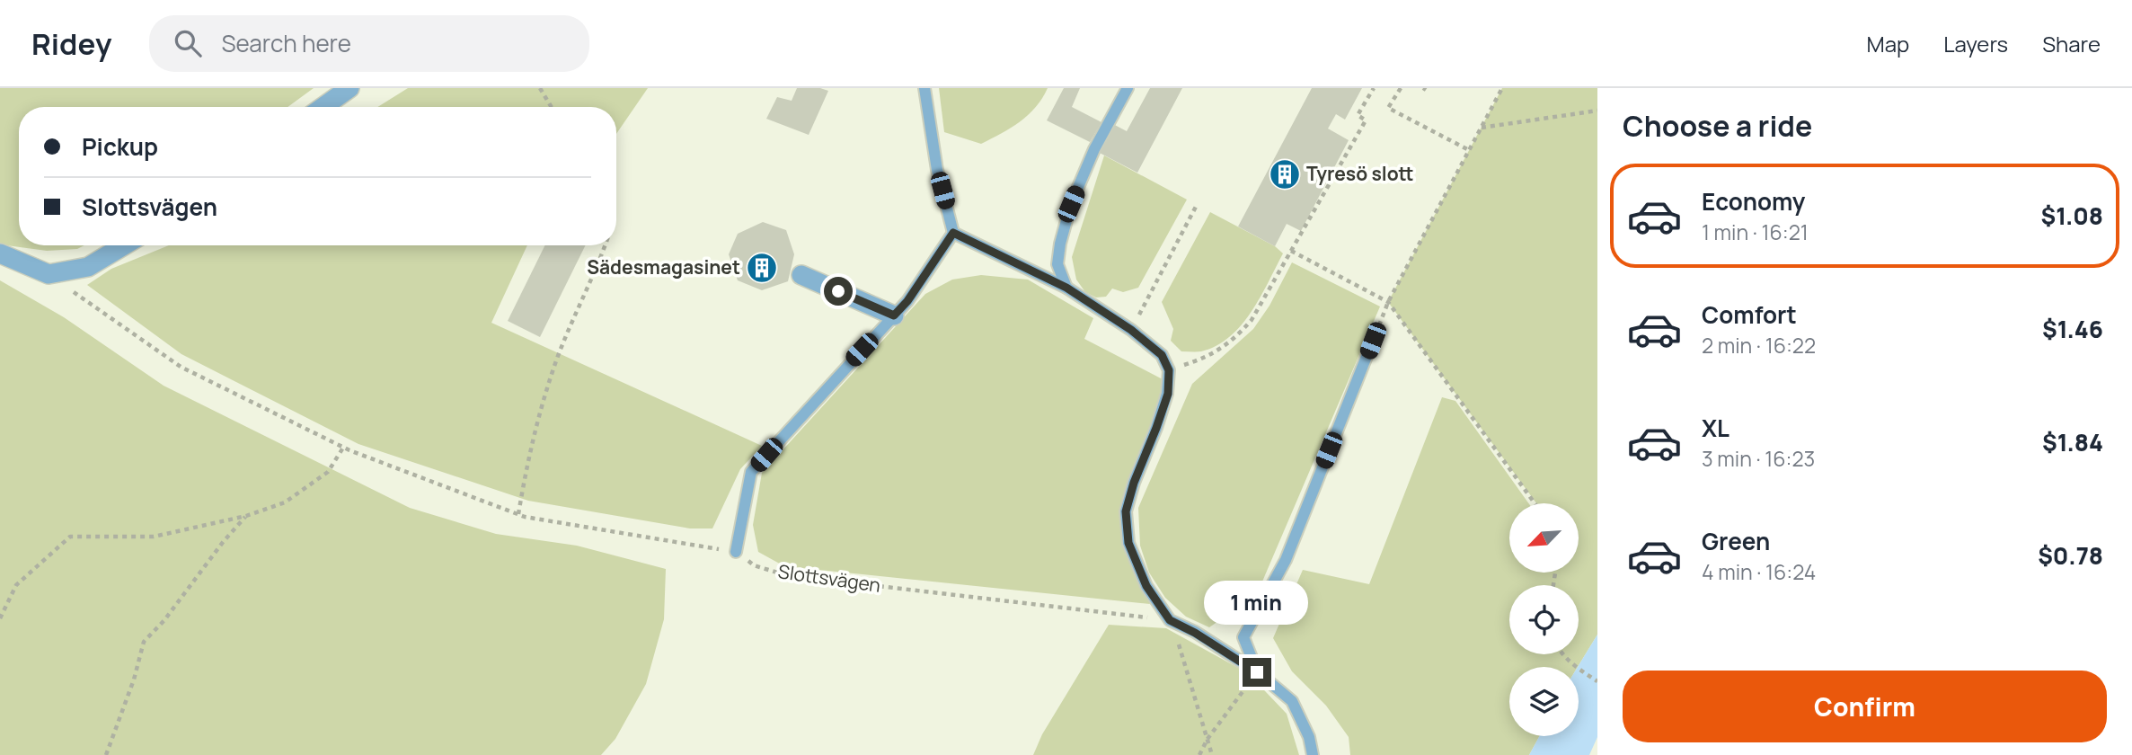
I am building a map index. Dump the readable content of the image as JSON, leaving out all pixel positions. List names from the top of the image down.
{
  "streets": {
    "path": ["Slottsvägen"]
  },
  "places": {
    "building": ["Tyresö slott", "Sädesmagasinet"]
  },
  "north": "bottom left",
  "page": {
    "header": "Ridey",
    "search": "Search here",
    "nav": ["Map", "Layers", "Share"],
    "heading": "Choose a ride",
    "banner": ["Pickup", "Slottsvägen"],
    "list": [
      {
        "name": "Economy",
        "note": "1 min · 16:21",
        "value": "$1.08"
      },
      {
        "name": "Comfort",
        "note": "2 min · 16:22",
        "value": "$1.46"
      },
      {
        "name": "XL",
        "note": "3 min · 16:23",
        "value": "$1.84"
      },
      {
        "name": "Green",
        "note": "4 min · 16:24",
        "value": "$0.78"
      }
    ],
    "bubble": "1 min",
    "buttons": "Confirm"
  }
}
